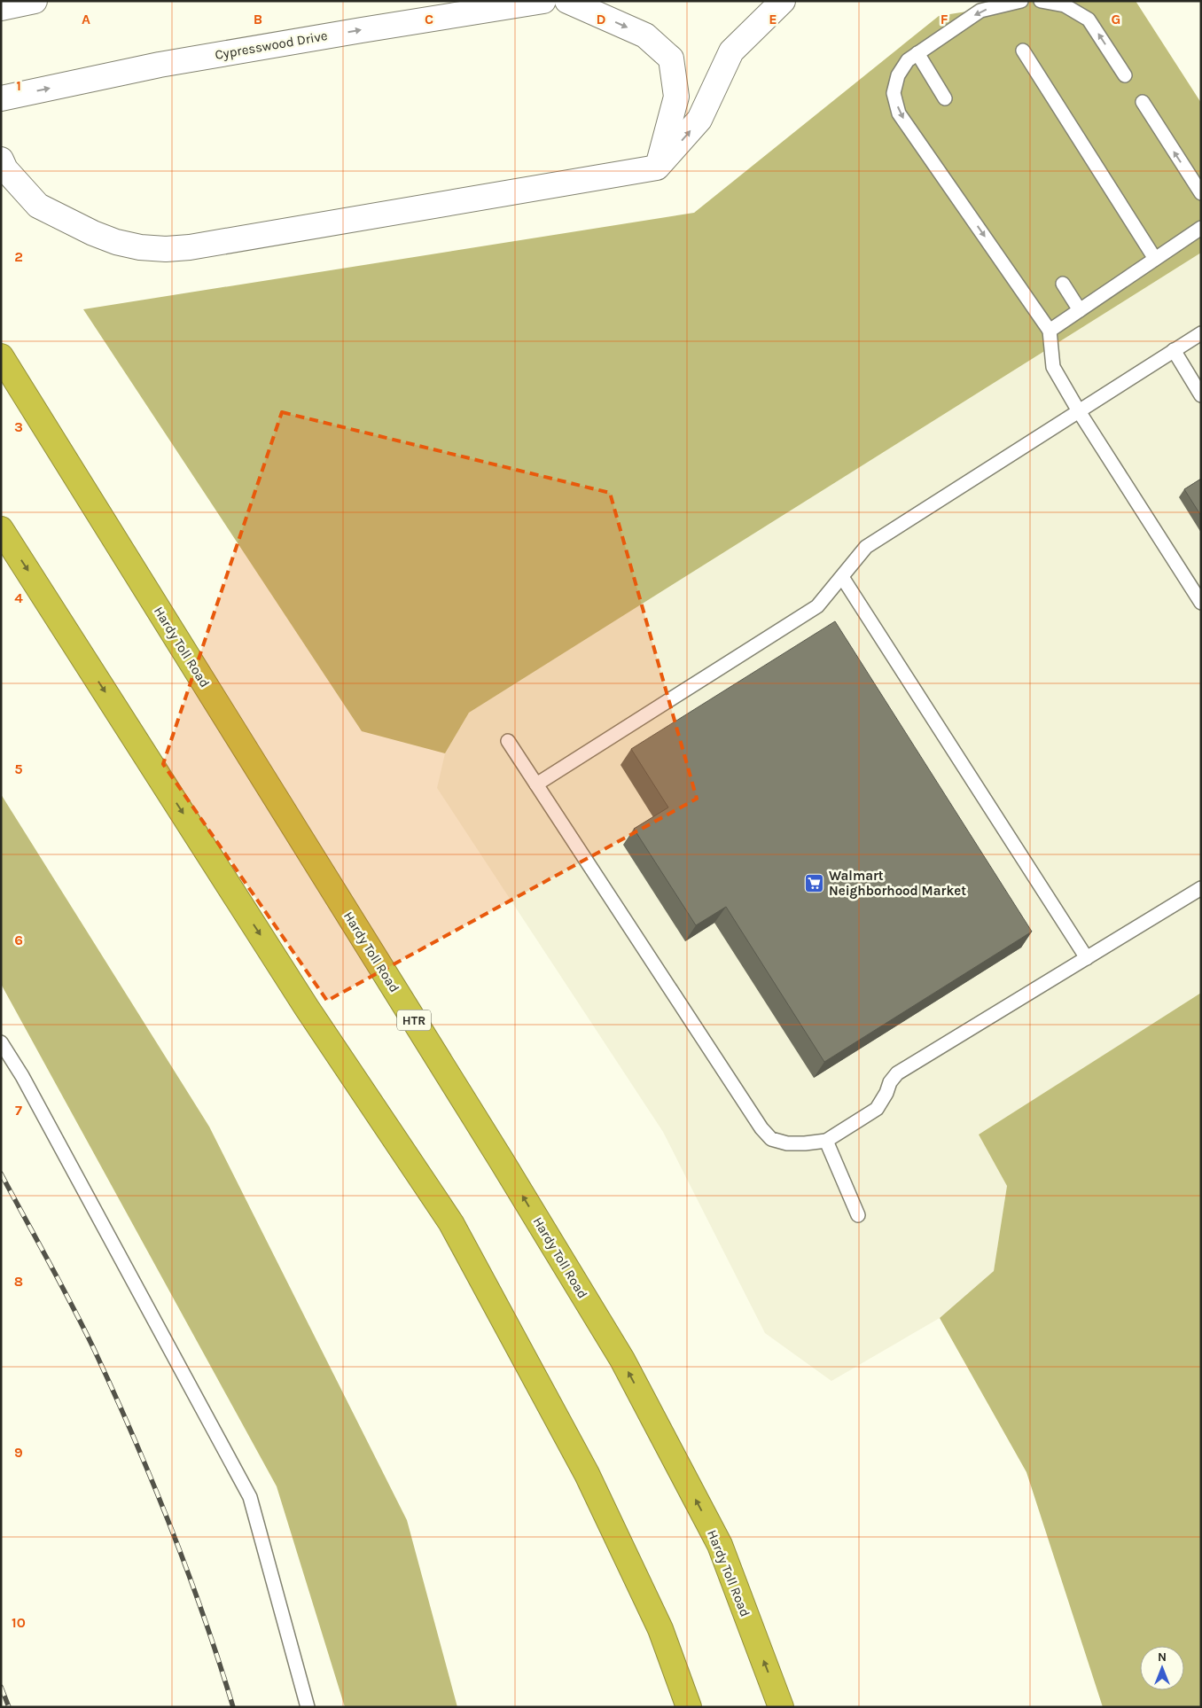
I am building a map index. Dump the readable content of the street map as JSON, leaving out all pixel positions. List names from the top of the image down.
{
  "streets": {
    "highway": ["Hardy Toll Road", "HTR"],
    "main road": ["Cypresswood Drive"]
  },
  "places": {
    "supermarket": ["Walmart Neighborhood Market"]
  },
  "north": "top",
  "grid": {
    "columns": [
      "A",
      "B",
      "C",
      "D",
      "E",
      "F",
      "G"
    ],
    "rows": [
      "1",
      "2",
      "3",
      "4",
      "5",
      "6",
      "7",
      "8",
      "9",
      "10"
    ]
  }
}
